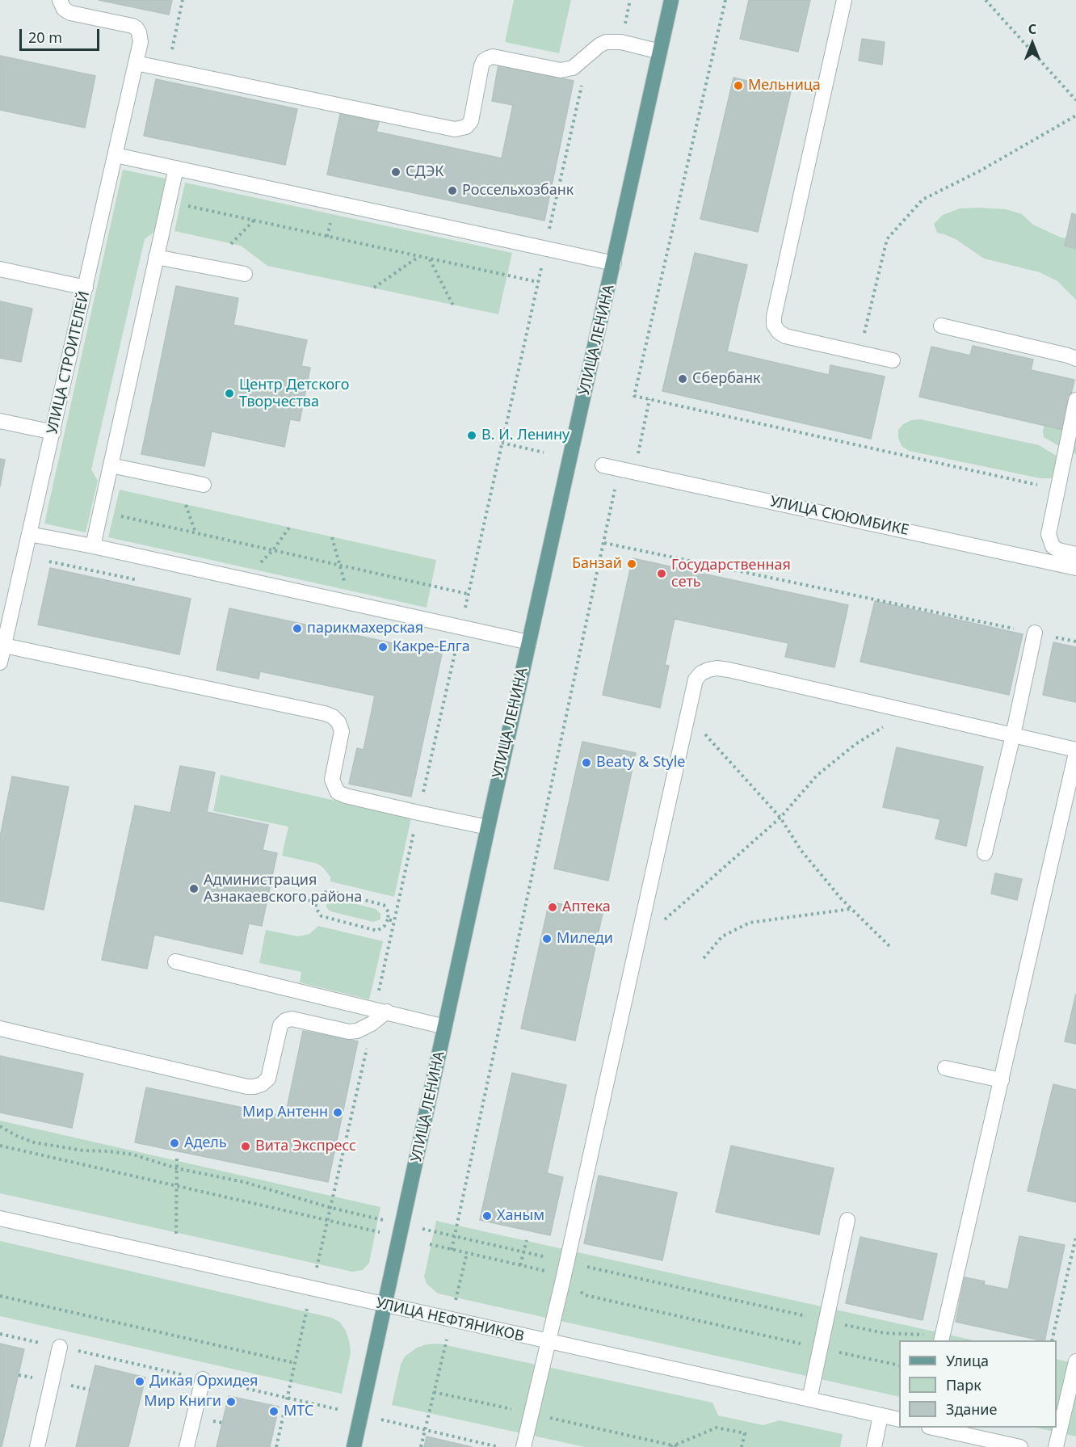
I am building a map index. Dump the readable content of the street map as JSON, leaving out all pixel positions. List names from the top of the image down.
{
  "streets": {
    "main road": ["УЛИЦА ЛЕНИНА"],
    "street": ["УЛИЦА СТРОИТЕЛЕЙ", "УЛИЦА СЮЮМБИКЕ", "УЛИЦА НЕФТЯНИКОВ"]
  },
  "crossings": [
    ["УЛИЦА ЛЕНИНА", "УЛИЦА НЕФТЯНИКОВ"]
  ],
  "places": [
    "Мельница",
    "СДЭК",
    "Россельхозбанк",
    "Сбербанк",
    "Центр Детского Творчества",
    "В. И. Ленину",
    "Банзай",
    "Государственная сеть",
    "парикмахерская",
    "Какре-Елга",
    "Beaty & Style",
    "Администрация Азнакаевского района",
    "Аптека",
    "Миледи",
    "Мир Антенн",
    "Адель",
    "Вита Экспресс",
    "Ханым",
    "Дикая Орхидея",
    "Мир Книги",
    "МТС"
  ],
  "legend": ["Улица", "Парк", "Здание"],
  "scale_bar": "20 m",
  "north": "top"
}
